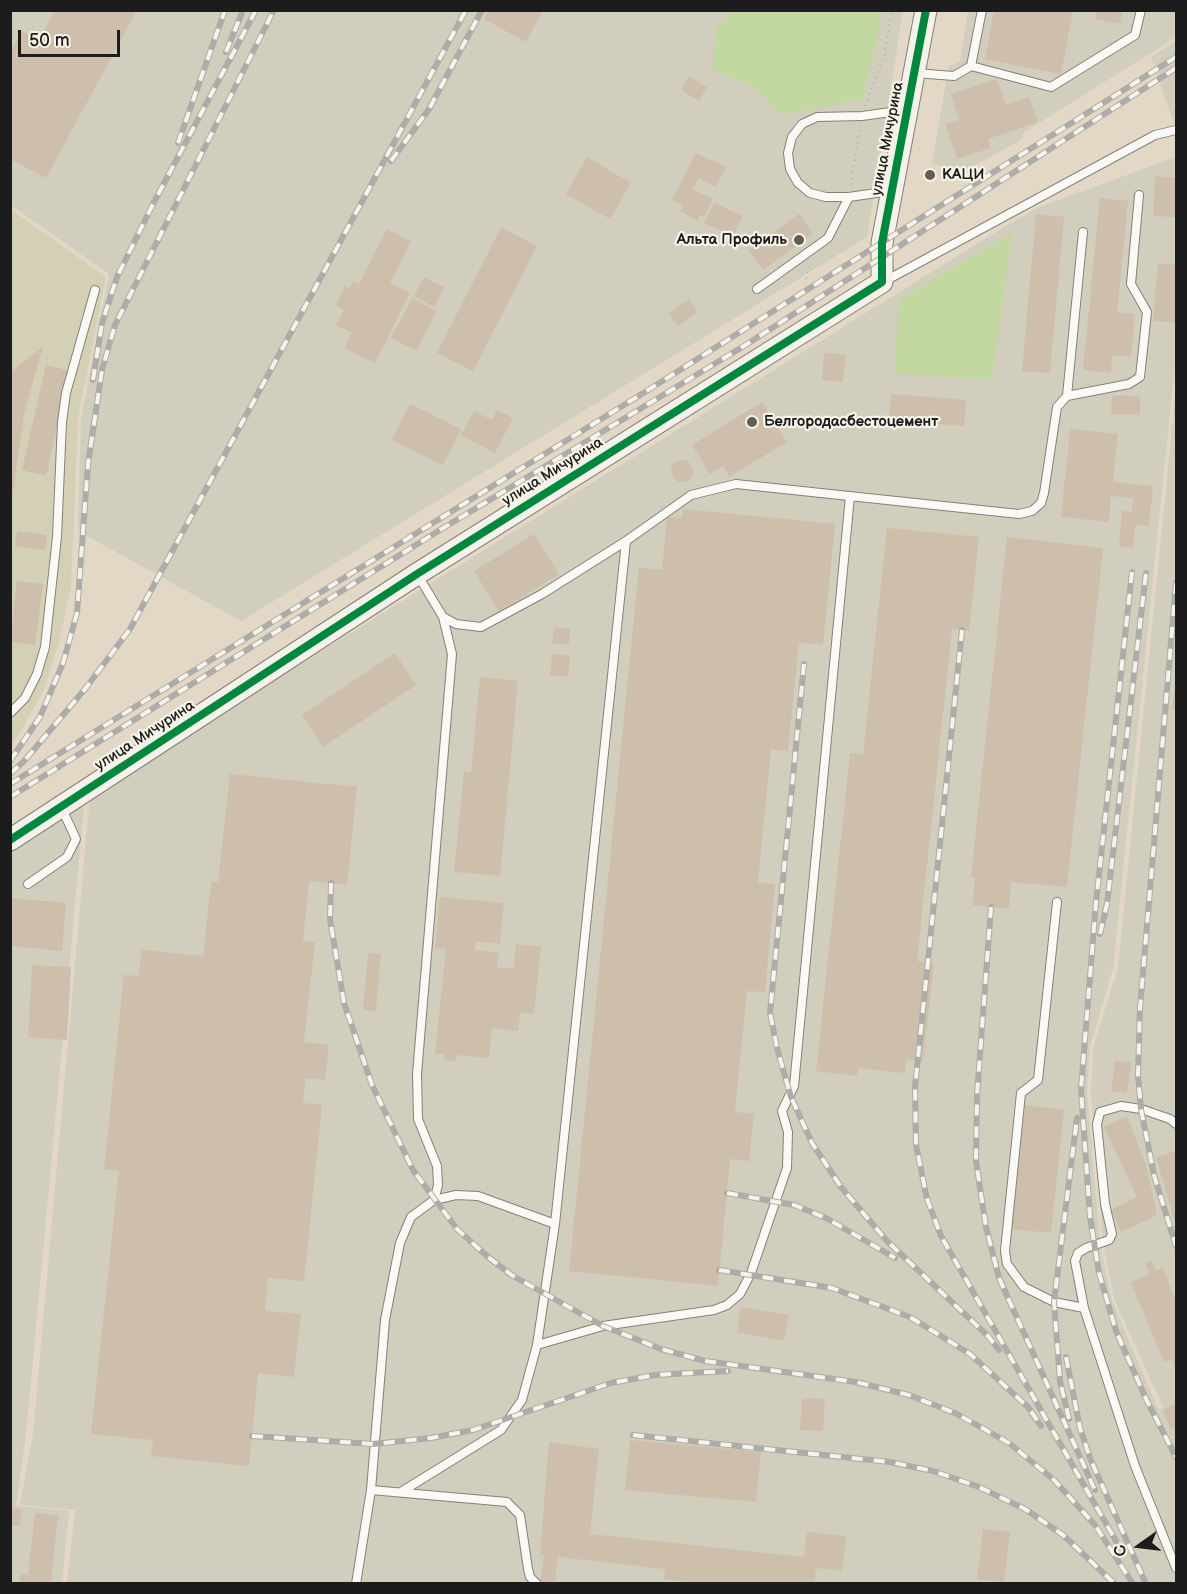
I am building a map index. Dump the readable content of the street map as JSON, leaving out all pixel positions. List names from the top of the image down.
{
  "streets": {
    "street": ["улица Мичурина"]
  },
  "places": ["КАЦИ", "Альта Профиль", "Белгородасбестоцемент"],
  "scale_bar": "50 m",
  "north": "left"
}
